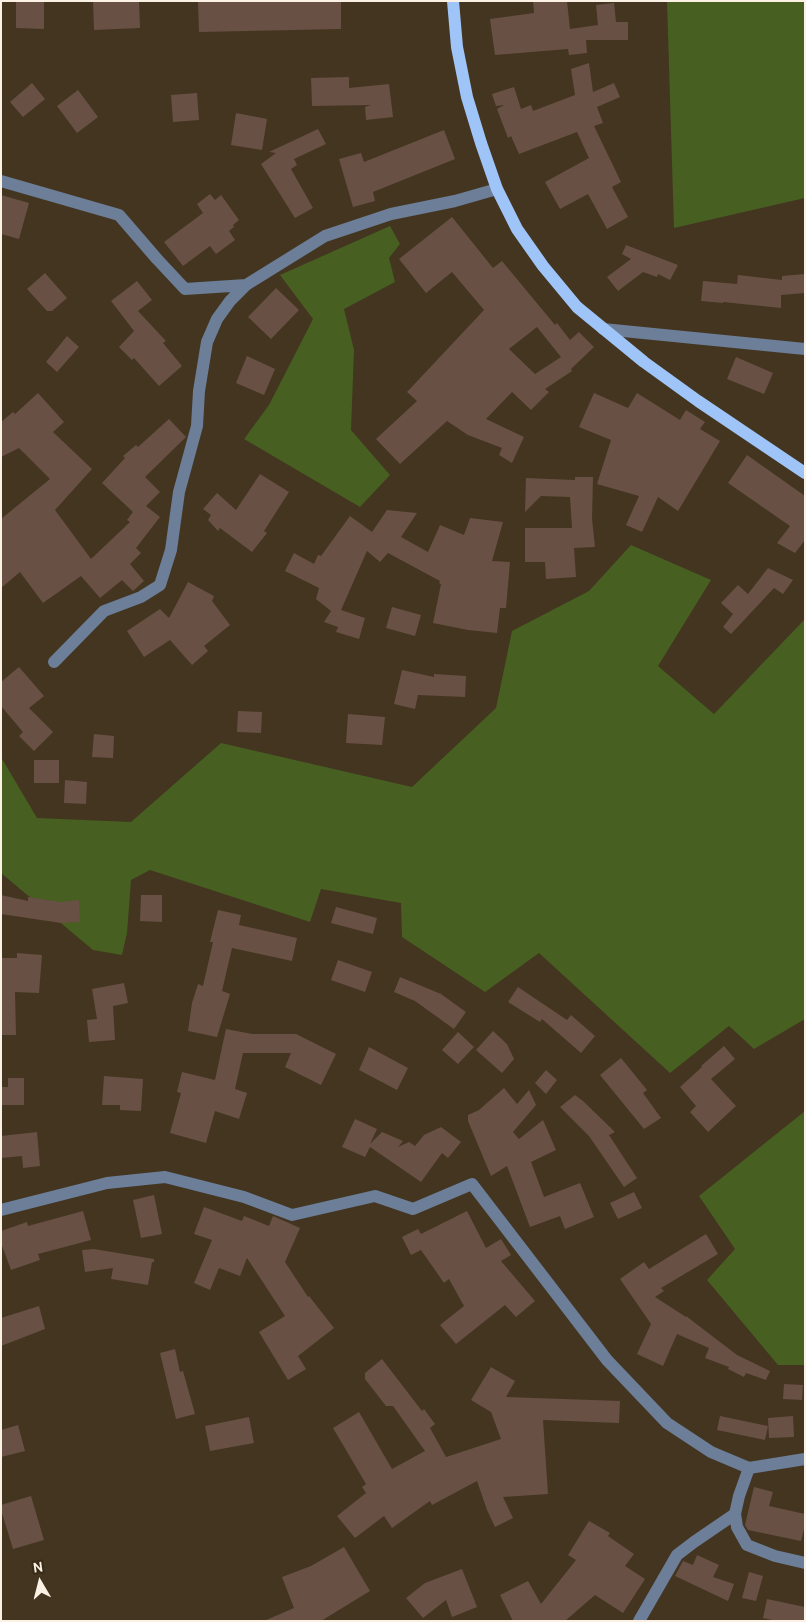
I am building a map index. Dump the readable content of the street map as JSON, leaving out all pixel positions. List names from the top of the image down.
{
  "north": "top"
}
